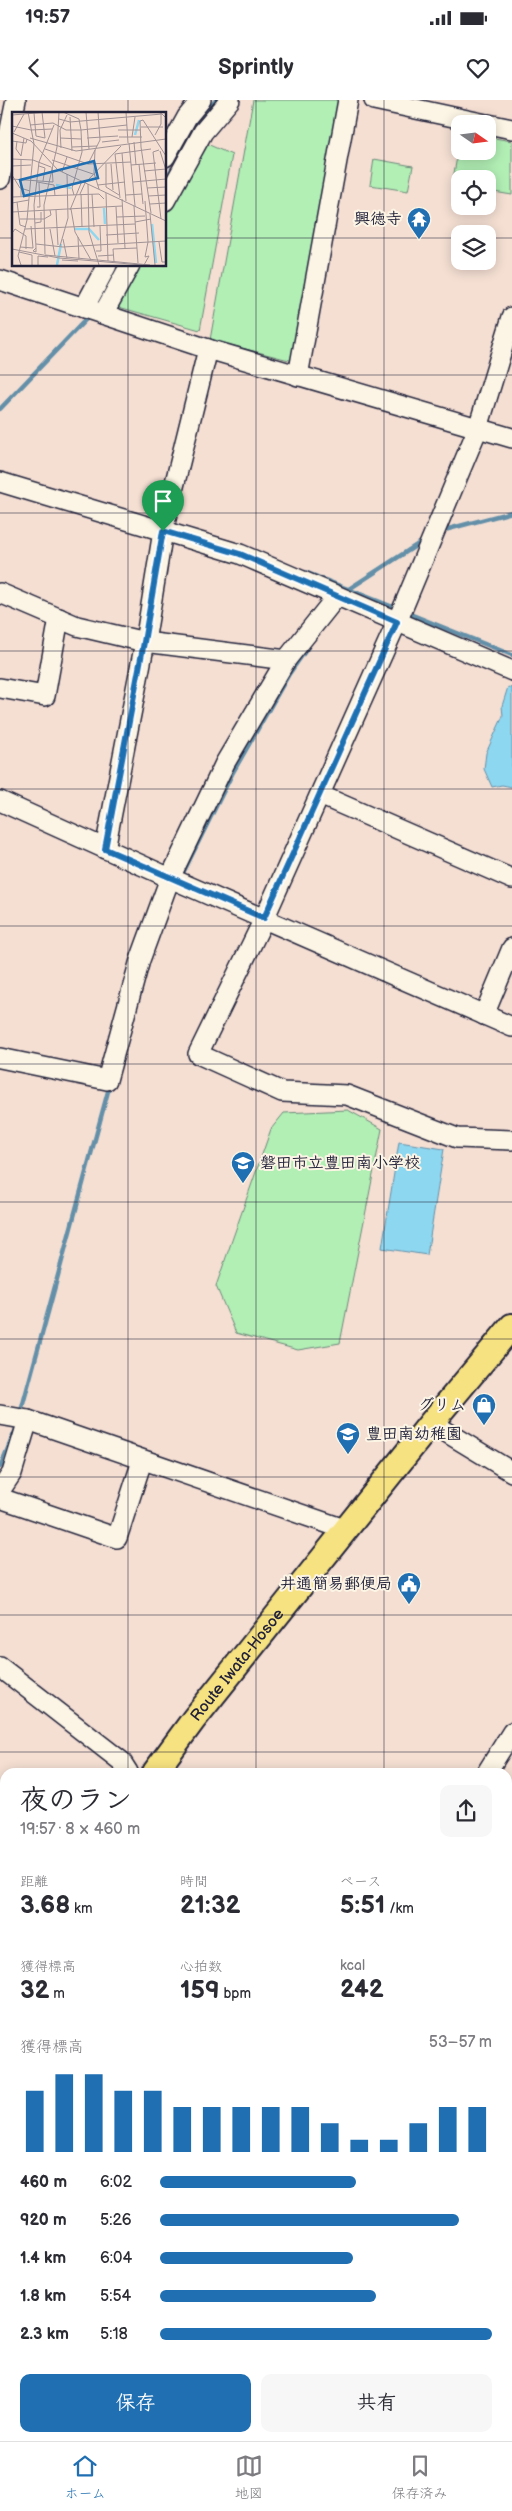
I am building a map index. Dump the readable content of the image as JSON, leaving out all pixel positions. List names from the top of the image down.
{
  "streets": {
    "main road": ["Route Iwata-Hosoe"]
  },
  "places": {
    "temple": ["興徳寺"],
    "school or university": ["磐田市立豊田南小学校", "豊田南幼稚園"],
    "shop": ["グリム"],
    "public building": ["井通簡易郵便局"]
  },
  "north": "right",
  "page": {
    "status": "19:57",
    "header": "Sprintly",
    "heading": ["夜のラン", "19:57 · 8 × 460 m"],
    "stats": [
      ["距離", "3.68 km"],
      ["時間", "21:32"],
      ["ペース", "5:51 /km"],
      ["獲得標高", "32 m"],
      ["心拍数", "159 bpm"],
      ["kcal", "242"]
    ],
    "chart": ["獲得標高", "53–57 m"],
    "list": [
      {
        "name": "460 m",
        "note": "6:02"
      },
      {
        "name": "920 m",
        "note": "5:26"
      },
      {
        "name": "1.4 km",
        "note": "6:04"
      },
      {
        "name": "1.8 km",
        "note": "5:54"
      },
      {
        "name": "2.3 km",
        "note": "5:18"
      }
    ],
    "buttons": ["保存", "共有"],
    "tabs": ["ホーム", "地図", "保存済み"]
  }
}
